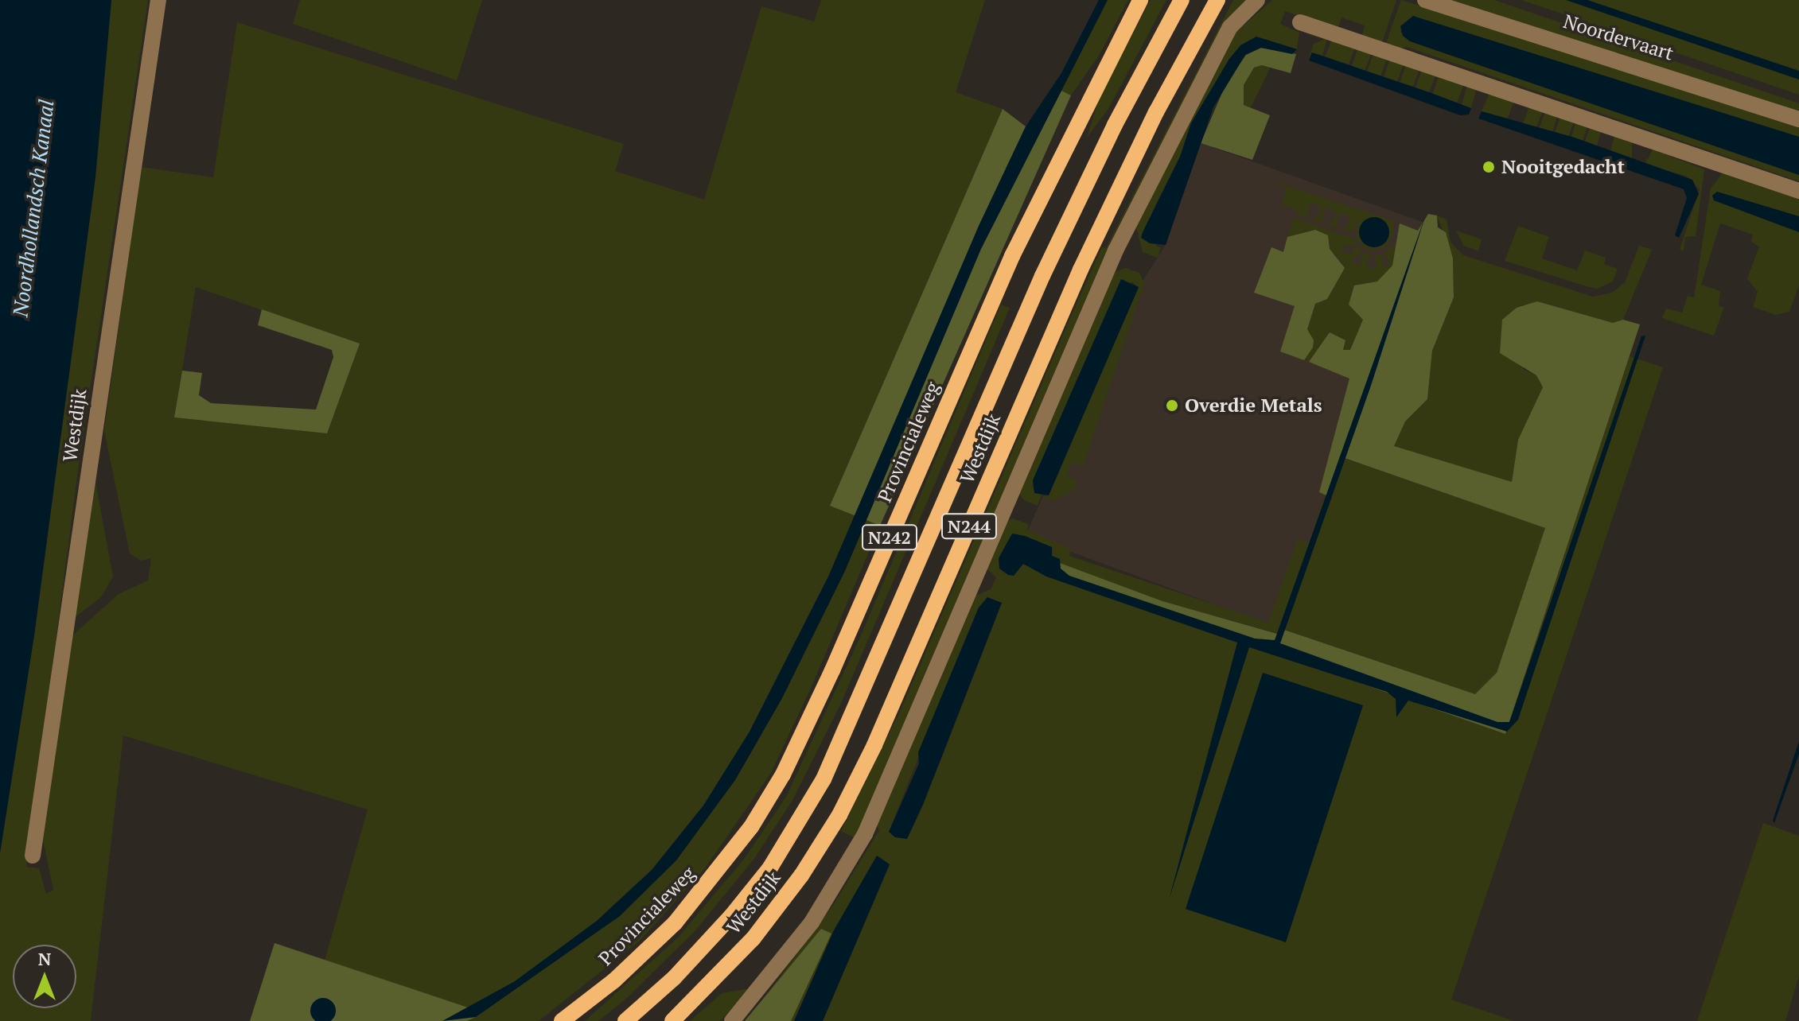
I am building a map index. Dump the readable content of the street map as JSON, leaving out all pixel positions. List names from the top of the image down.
{
  "streets": {
    "main road": [
      "Westdijk",
      "Provincialeweg",
      "N244",
      "N242"
    ],
    "street": ["Noordervaart"]
  },
  "water": ["Noordhollandsch Kanaal"],
  "places": ["Nooitgedacht", "Overdie Metals"],
  "north": "top"
}
